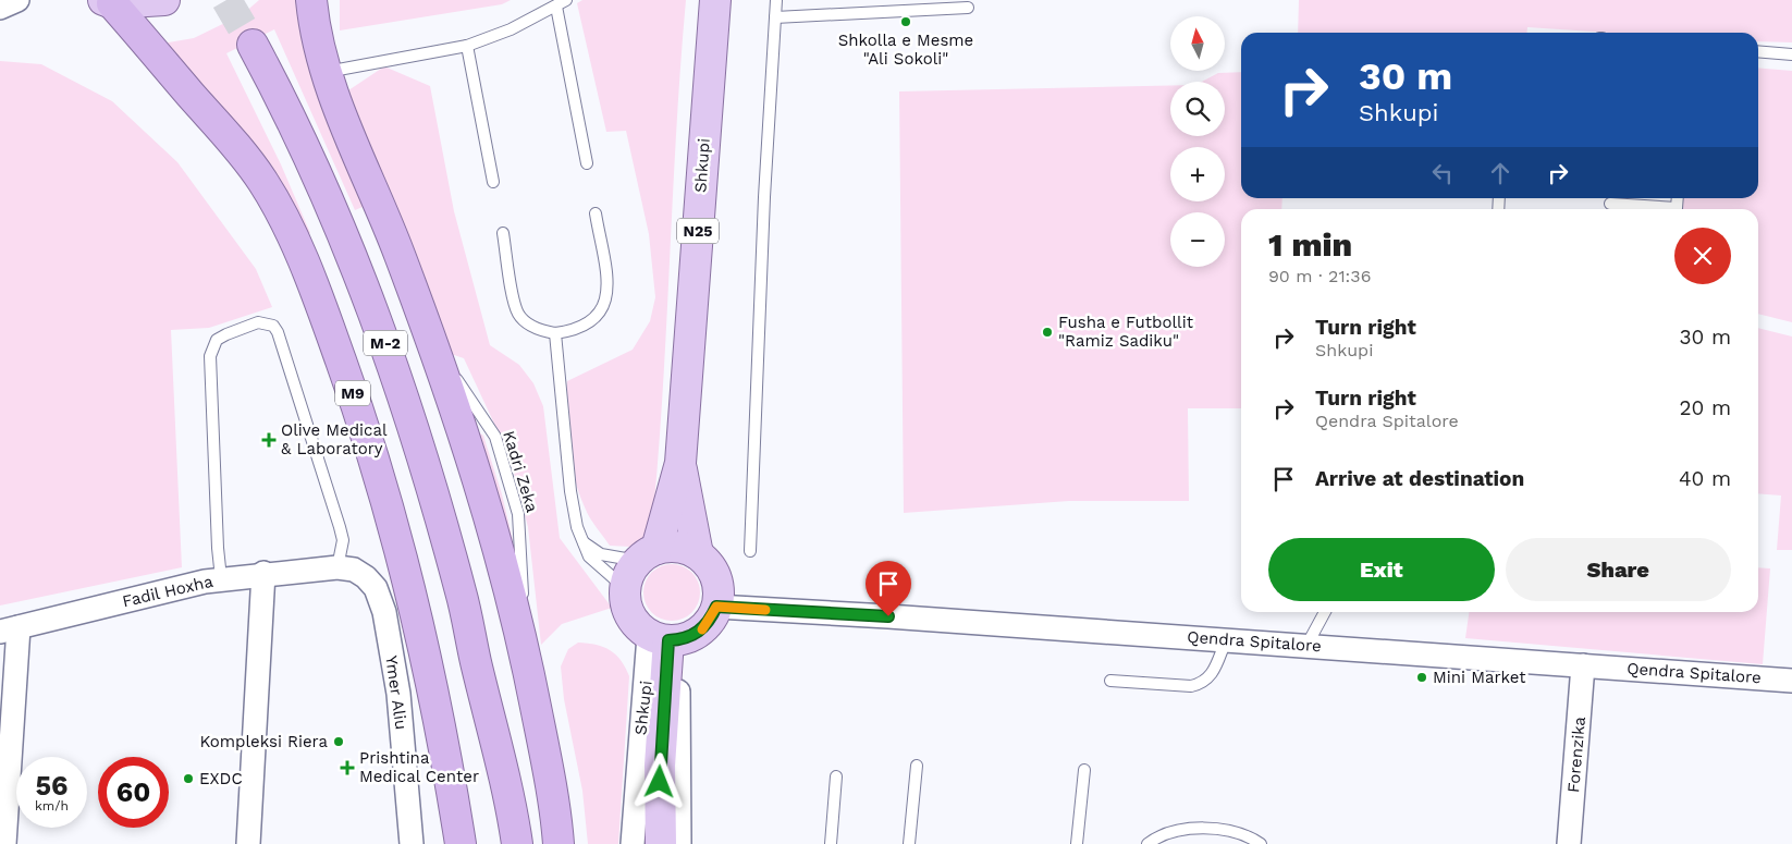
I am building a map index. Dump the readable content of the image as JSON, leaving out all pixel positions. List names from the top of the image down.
{
  "streets": {
    "highway": ["M-2", "M9"],
    "main road": ["Shkupi", "N25"],
    "street": [
      "Fadil Hoxha",
      "Qendra Spitalore",
      "Ymer Aliu",
      "Forenzika"
    ]
  },
  "crossings": [
    ["Shkupi", "Qendra Spitalore"],
    ["Fadil Hoxha", "Ymer Aliu"],
    ["Qendra Spitalore", "Forenzika"]
  ],
  "places": {
    "other": [
      "Shkolla e Mesme \"Ali Sokoli\"",
      "Fusha e Futbollit \"Ramiz Sadiku\"",
      "Mini Market",
      "Kompleksi Riera",
      "EXDC"
    ],
    "health": ["Olive Medical & Laboratory", "Prishtina Medical Center"]
  },
  "north": "top",
  "page": {
    "map_buttons": ["+", "−"],
    "turn": ["30 m", "Shkupi"],
    "heading": ["1 min", "90 m · 21:36"],
    "list": [
      {
        "name": "Turn right",
        "note": "Shkupi",
        "value": "30 m"
      },
      {
        "name": "Turn right",
        "note": "Qendra Spitalore",
        "value": "20 m"
      },
      {
        "name": "Arrive at destination",
        "value": "40 m"
      }
    ],
    "buttons": ["Exit", "Share"],
    "speed": "56 km/h",
    "limit": "60"
  }
}
